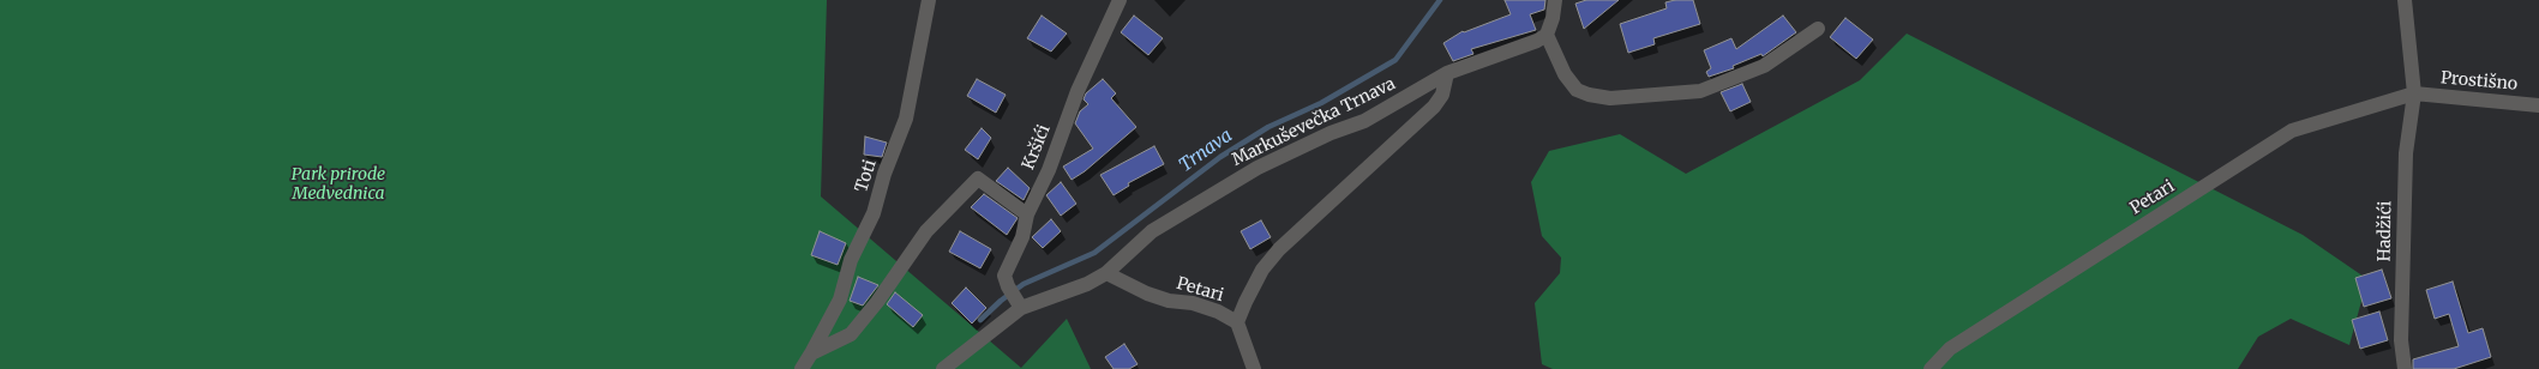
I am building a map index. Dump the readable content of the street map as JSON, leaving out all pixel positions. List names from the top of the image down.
{
  "streets": {
    "street": [
      "Prostišno",
      "Markuševečka Trnava",
      "Kršići",
      "Toti",
      "Petari",
      "Hadžići"
    ]
  },
  "crossings": [
    ["Prostišno", "Petari"],
    ["Prostišno", "Hadžići"],
    ["Markuševečka Trnava", "Petari"],
    ["Petari", "Hadžići"]
  ],
  "water": ["Trnava"],
  "parks": ["Park prirode Medvednica"]
}
